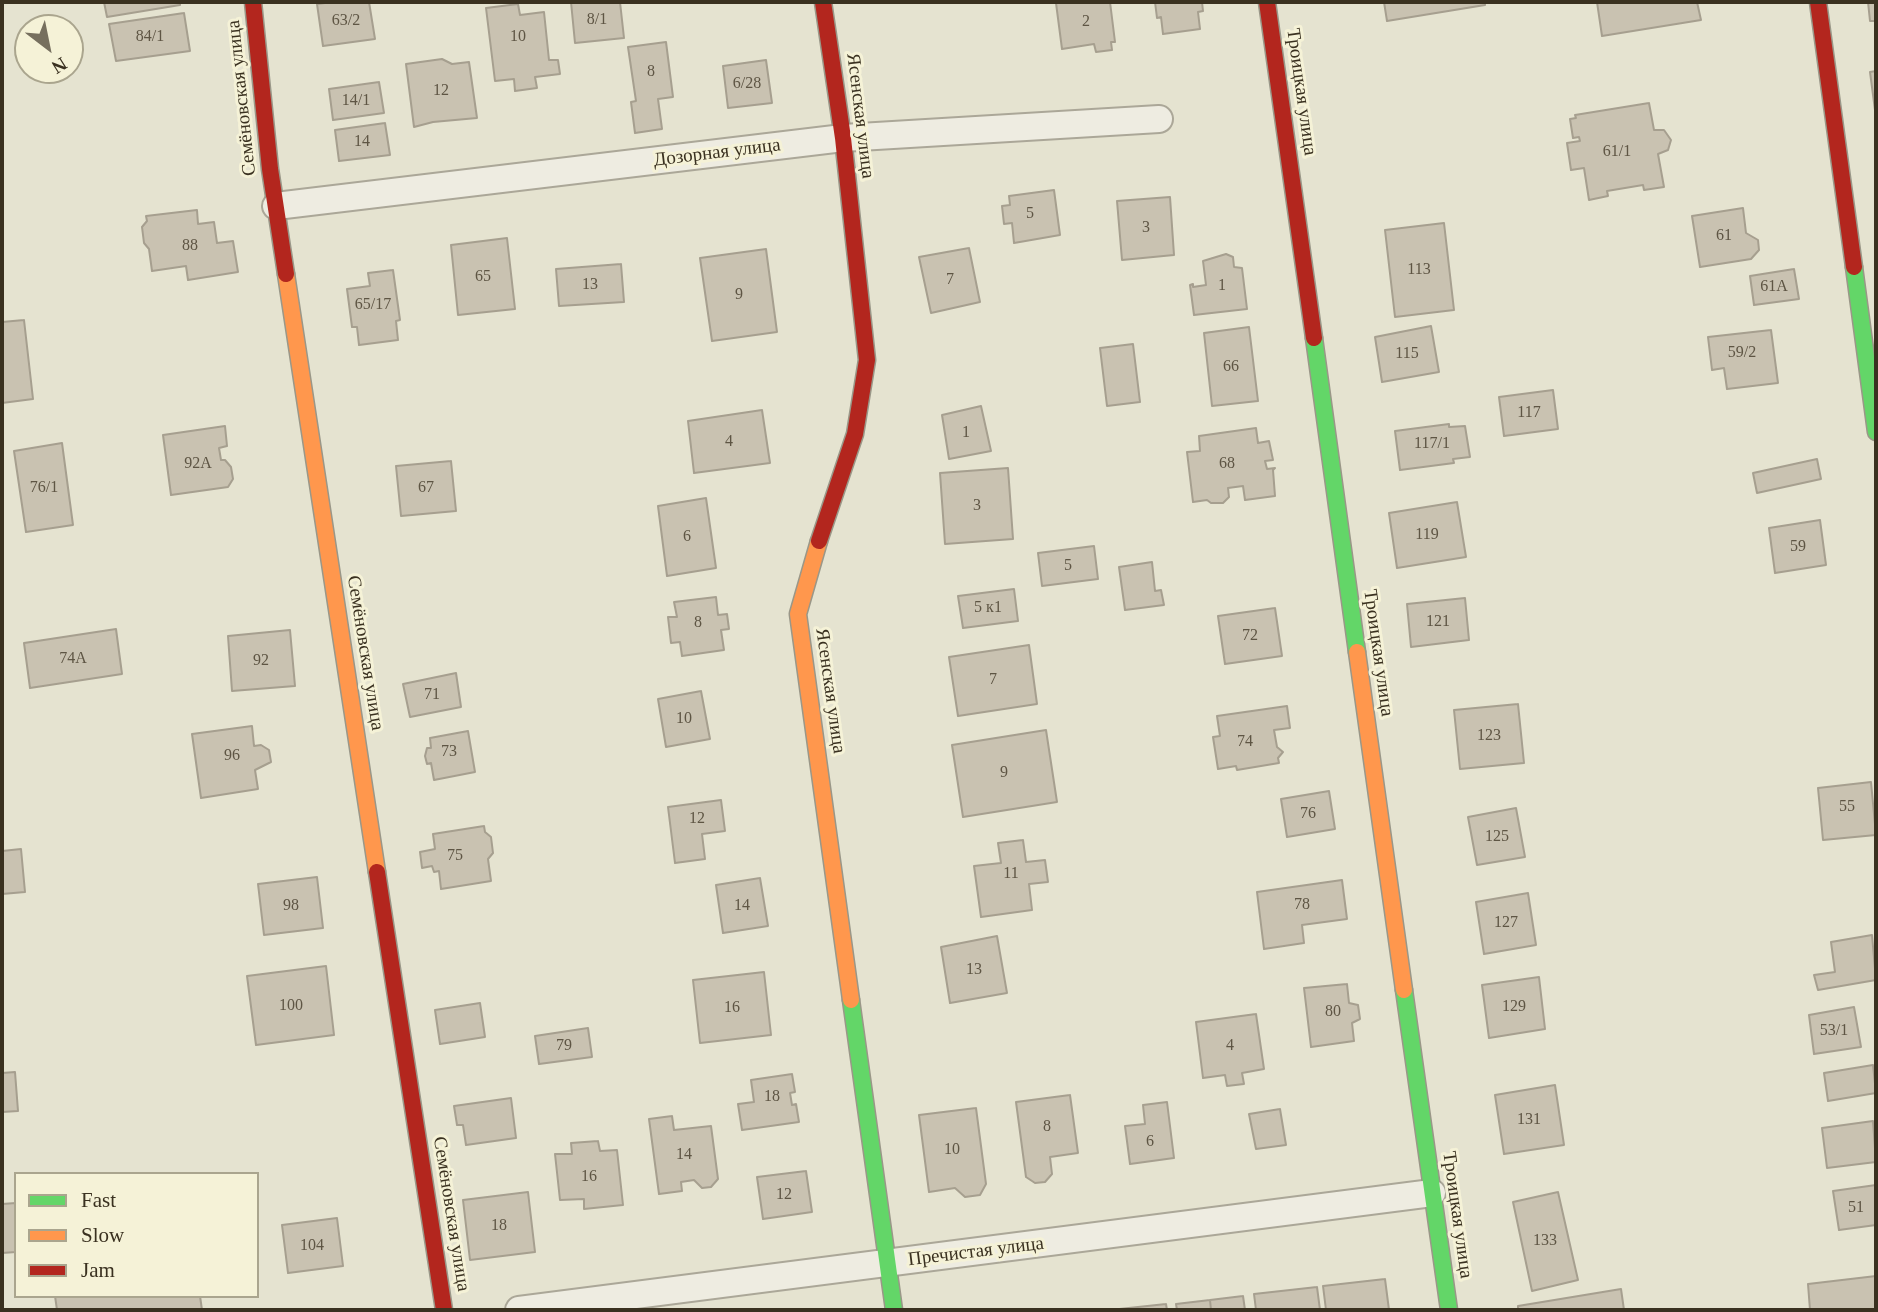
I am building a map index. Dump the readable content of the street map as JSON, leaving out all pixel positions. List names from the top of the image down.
{
  "streets": {
    "street": [
      "Троицкая улица",
      "Семёновская улица",
      "Ясенская улица",
      "Дозорная улица",
      "Пречистая улица"
    ]
  },
  "crossings": [
    ["Троицкая улица", "Пречистая улица"],
    ["Семёновская улица", "Дозорная улица"],
    ["Ясенская улица", "Дозорная улица"],
    ["Ясенская улица", "Пречистая улица"]
  ],
  "house_numbers": [
    "8/1",
    "63/2",
    "2",
    "84/1",
    "10",
    "8",
    "6/28",
    "12",
    "14/1",
    "14",
    "61/1",
    "5",
    "3",
    "61",
    "88",
    "113",
    "65",
    "7",
    "13",
    "1",
    "61А",
    "9",
    "65/17",
    "59/2",
    "115",
    "66",
    "117",
    "1",
    "4",
    "117/1",
    "92А",
    "68",
    "76/1",
    "67",
    "3",
    "119",
    "6",
    "59",
    "5",
    "5 к1",
    "121",
    "8",
    "72",
    "74А",
    "92",
    "7",
    "71",
    "10",
    "123",
    "74",
    "73",
    "96",
    "9",
    "55",
    "76",
    "12",
    "125",
    "75",
    "11",
    "78",
    "98",
    "14",
    "127",
    "13",
    "100",
    "129",
    "16",
    "80",
    "53/1",
    "79",
    "4",
    "18",
    "131",
    "8",
    "6",
    "10",
    "14",
    "16",
    "12",
    "51",
    "18",
    "133",
    "104"
  ],
  "legend": ["Fast", "Slow", "Jam"],
  "north": "bottom right"
}
